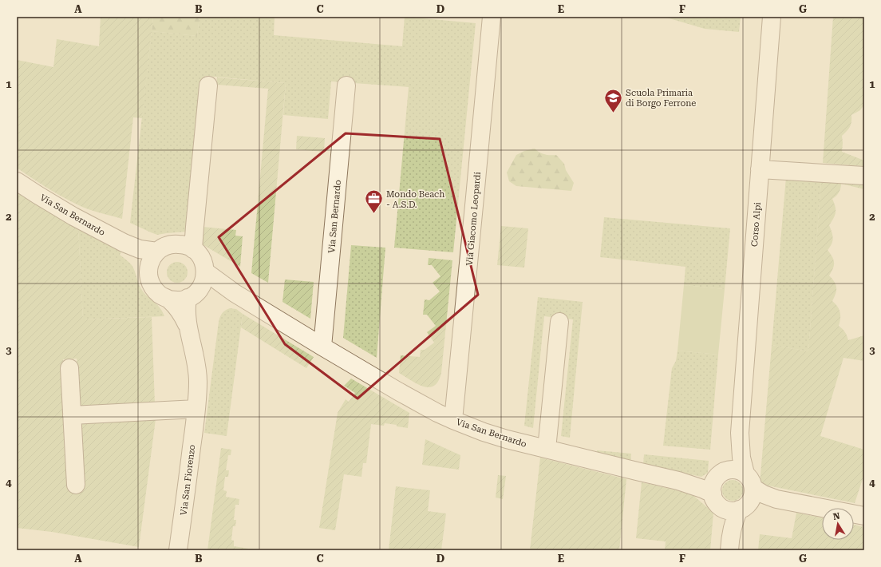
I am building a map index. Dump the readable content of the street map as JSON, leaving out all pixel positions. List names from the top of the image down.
{
  "streets": {
    "street": [
      "Via San Bernardo",
      "Via Giacomo Leopardi",
      "Corso Alpi",
      "Via San Fiorenzo"
    ]
  },
  "crossings": [
    ["Via San Bernardo", "Via Giacomo Leopardi"],
    ["Via San Bernardo", "Corso Alpi"],
    ["Via San Bernardo", "Via San Fiorenzo"]
  ],
  "places": {
    "school or university": ["Scuola Primaria di Borgo Ferrone"],
    "office": ["Mondo Beach - A.S.D."]
  },
  "north": "top",
  "grid": {
    "columns": [
      "A",
      "B",
      "C",
      "D",
      "E",
      "F",
      "G"
    ],
    "rows": [
      "1",
      "2",
      "3",
      "4"
    ]
  }
}
